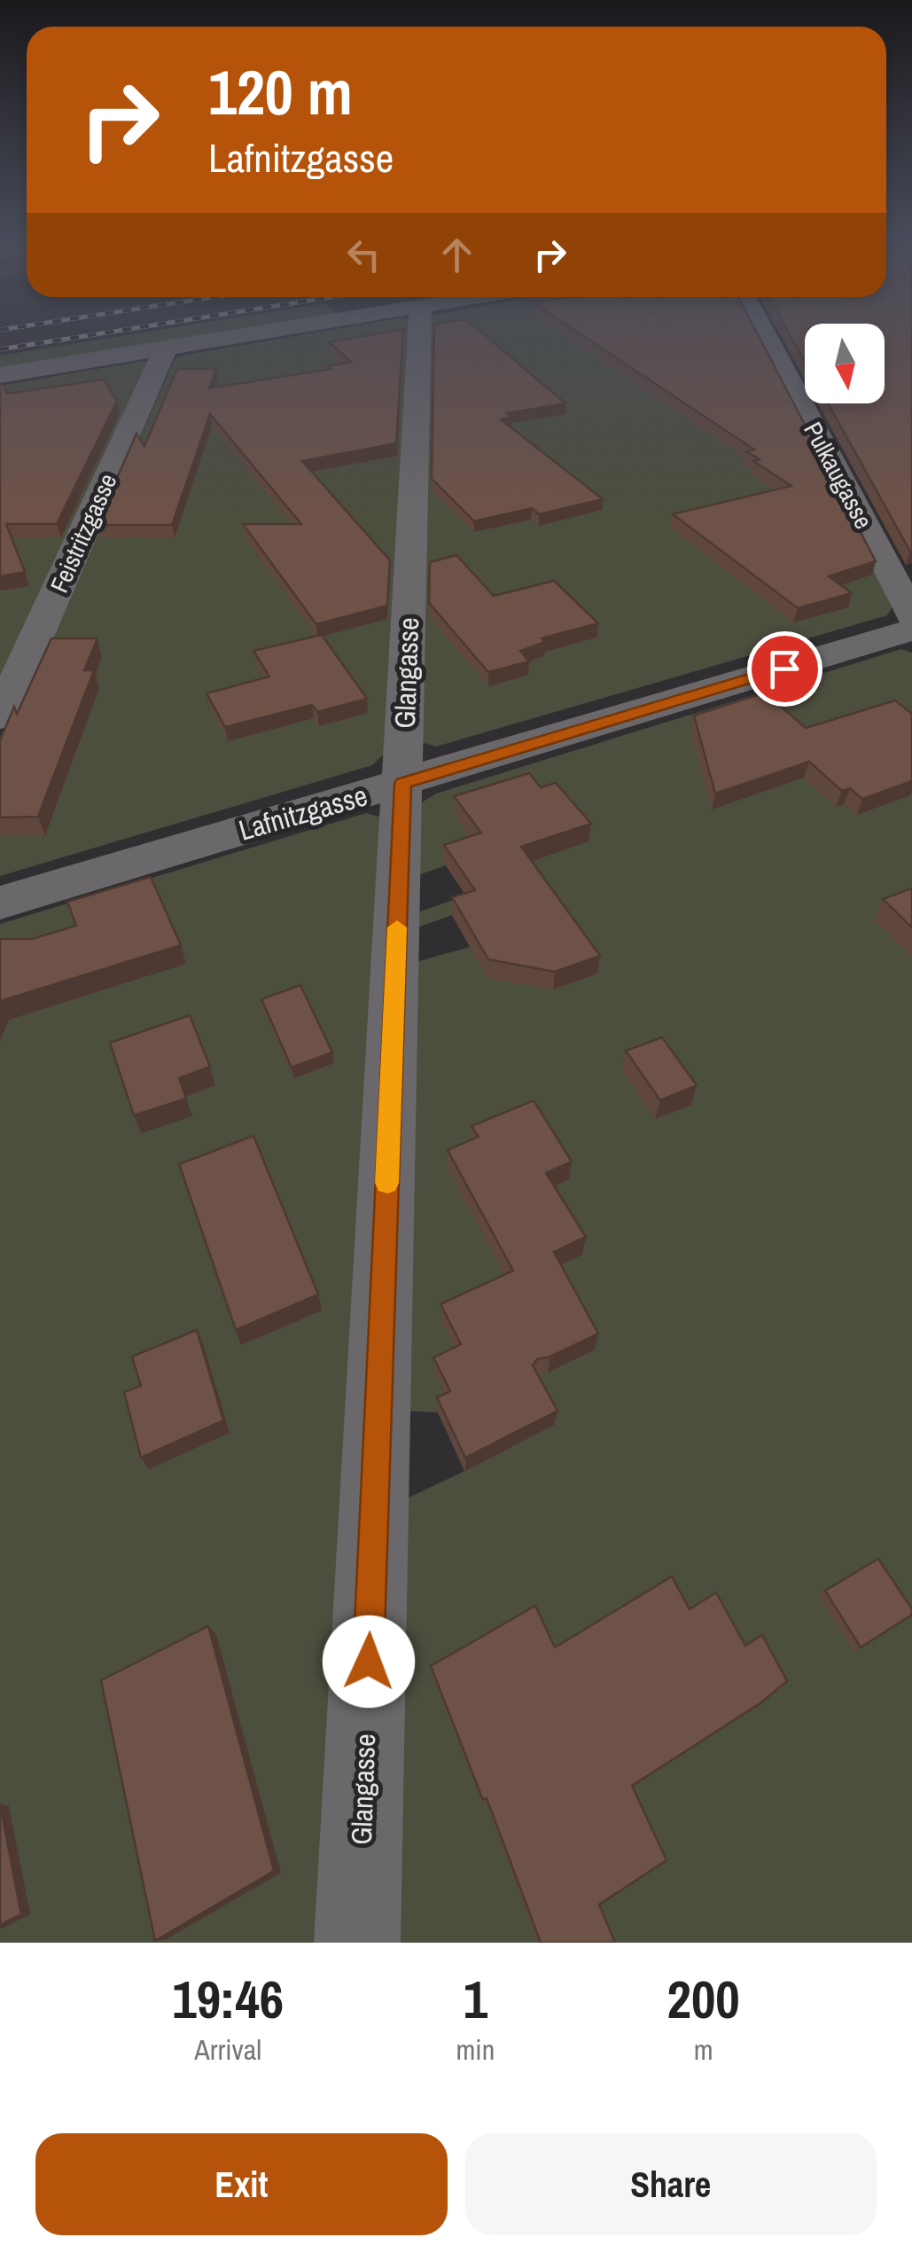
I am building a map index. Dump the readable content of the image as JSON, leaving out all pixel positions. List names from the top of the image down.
{
  "streets": {
    "street": [
      "Pulkaugasse",
      "Feistritzgasse",
      "Glangasse",
      "Lafnitzgasse"
    ]
  },
  "crossings": [
    ["Glangasse", "Lafnitzgasse"]
  ],
  "north": "bottom",
  "page": {
    "turn": ["120 m", "Lafnitzgasse"],
    "eta": [
      "19:46",
      "Arrival",
      "1",
      "min",
      "200",
      "m"
    ],
    "buttons": ["Exit", "Share"]
  }
}
